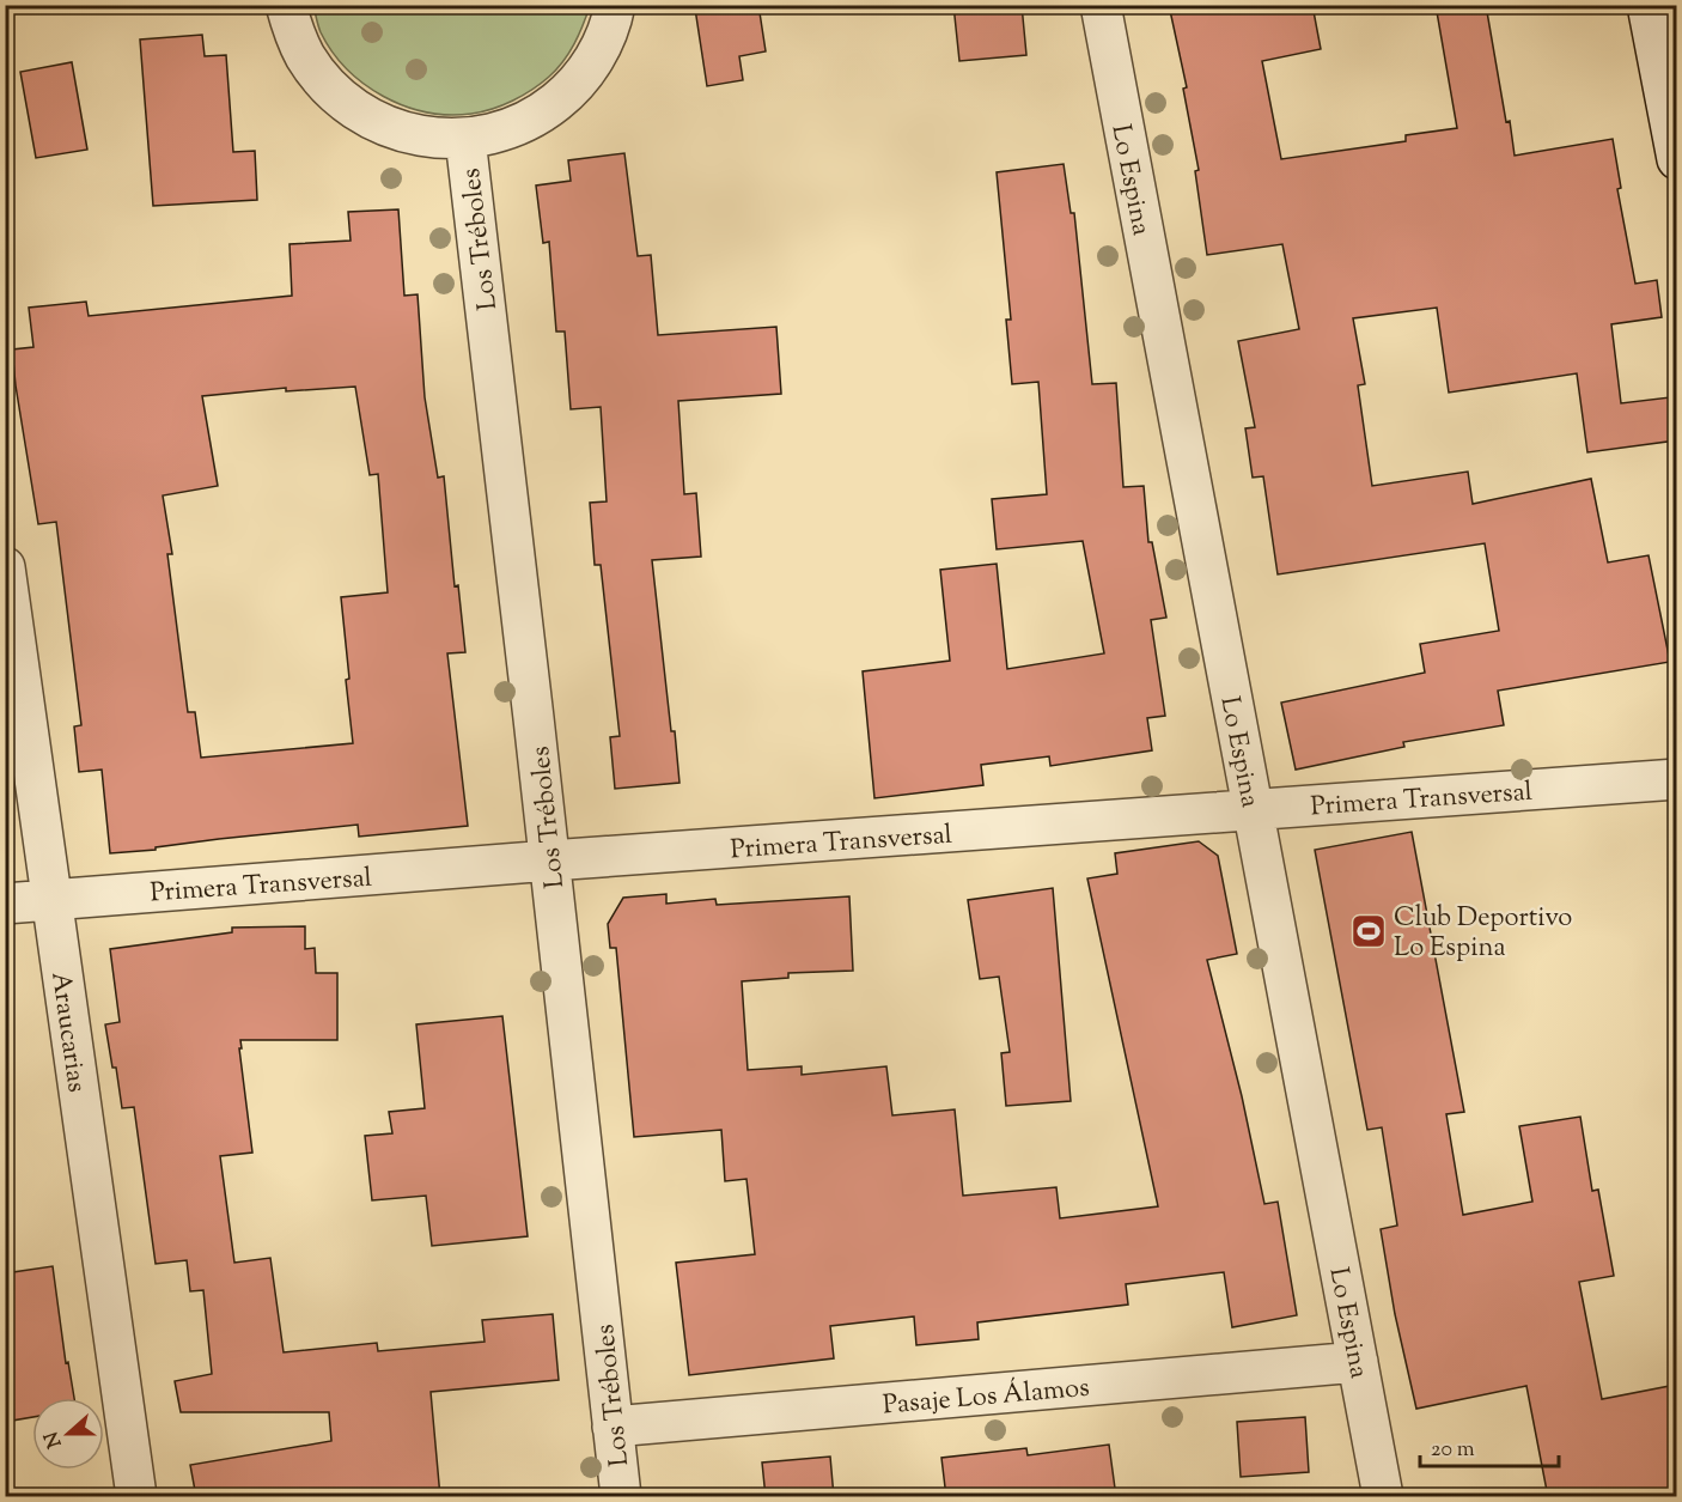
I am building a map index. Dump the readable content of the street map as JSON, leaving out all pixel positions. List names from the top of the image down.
{
  "streets": {
    "street": [
      "Lo Espina",
      "Los Tréboles",
      "Primera Transversal",
      "Araucarias",
      "Pasaje Los Álamos"
    ]
  },
  "crossings": [
    ["Lo Espina", "Primera Transversal"],
    ["Lo Espina", "Pasaje Los Álamos"],
    ["Los Tréboles", "Primera Transversal"],
    ["Los Tréboles", "Pasaje Los Álamos"],
    ["Primera Transversal", "Araucarias"]
  ],
  "places": {
    "sports": ["Club Deportivo Lo Espina"]
  },
  "scale_bar": "20 m",
  "north": "left"
}
